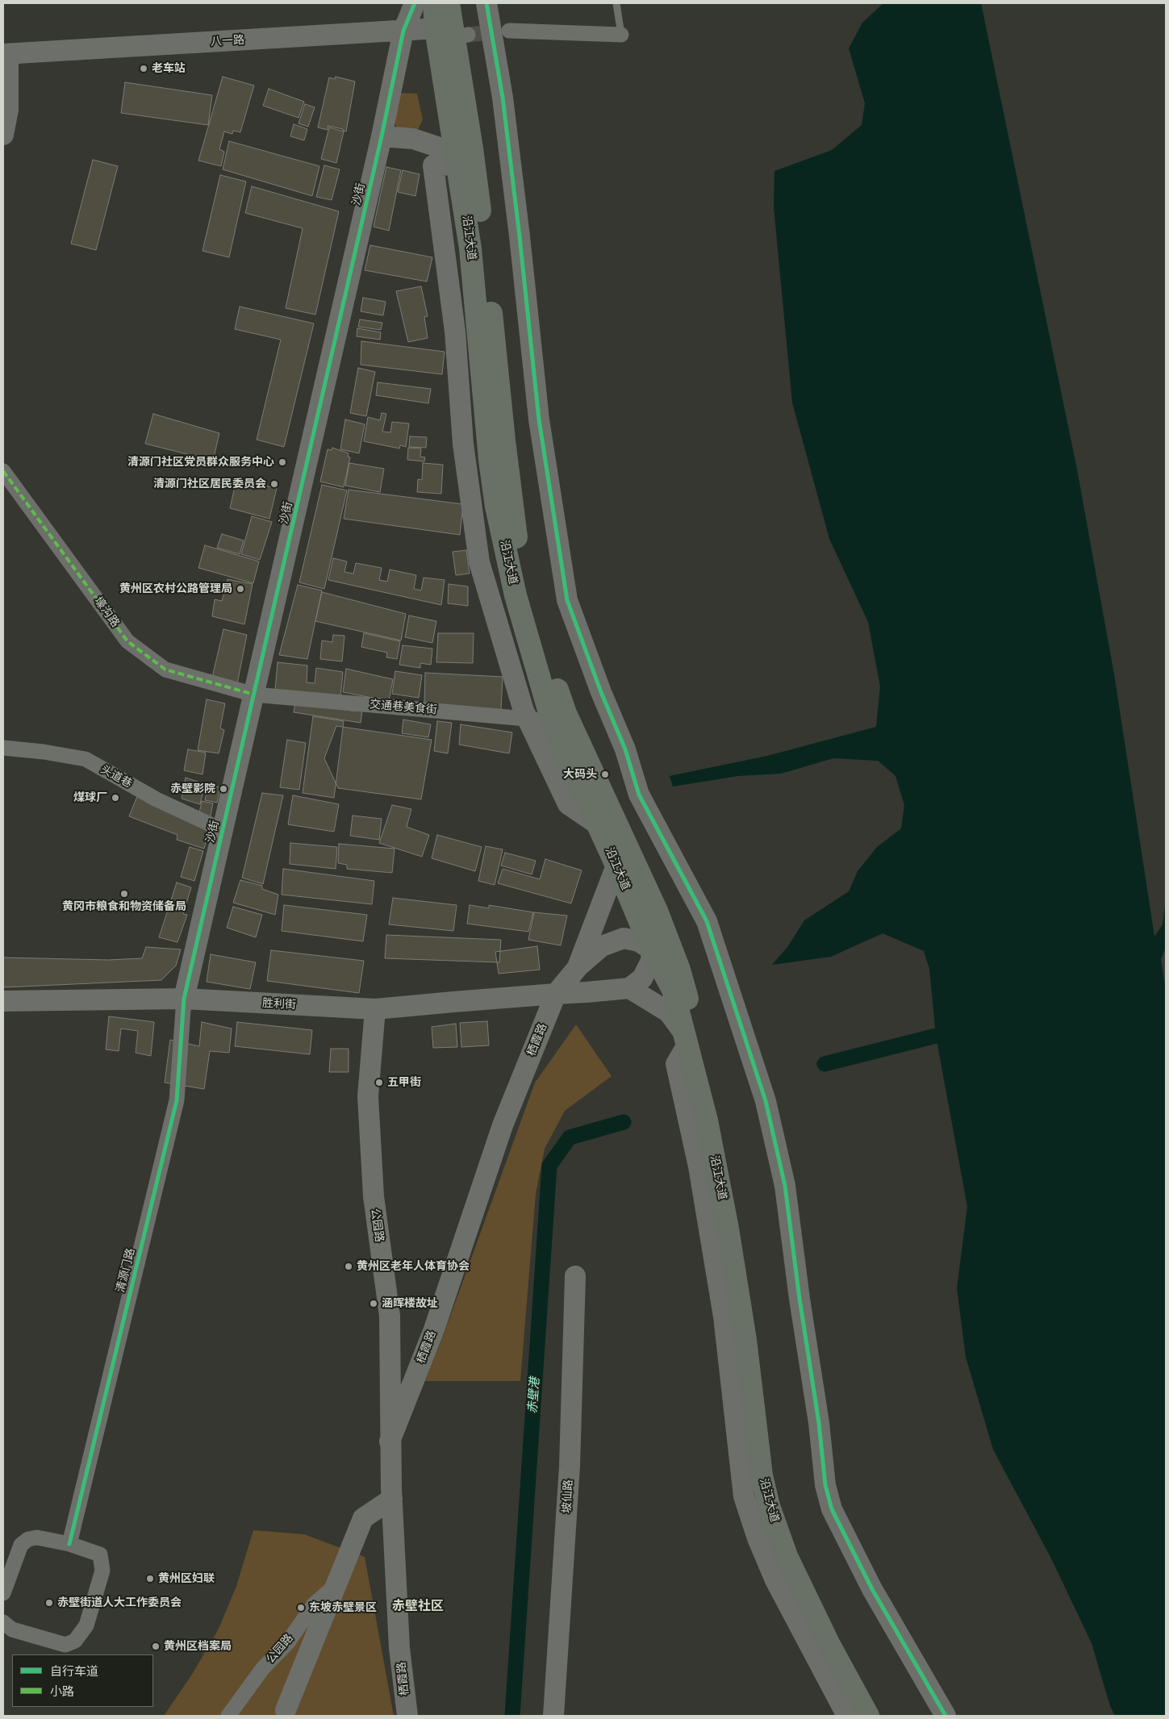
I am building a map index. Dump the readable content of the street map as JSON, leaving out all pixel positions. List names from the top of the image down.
{
  "streets": {
    "main road": ["沿江大道"],
    "street": [
      "八一路",
      "沙街",
      "壕沟路",
      "交通巷美食街",
      "头道巷",
      "胜利街",
      "栖霞路",
      "公园路",
      "清源门路",
      "坡仙路"
    ]
  },
  "crossings": [
    ["八一路", "沙街"],
    ["八一路", "沿江大道"],
    ["沙街", "壕沟路"],
    ["沙街", "交通巷美食街"],
    ["沙街", "头道巷"],
    ["沙街", "胜利街"],
    ["沙街", "清源门路"],
    ["沿江大道", "交通巷美食街"],
    ["壕沟路", "交通巷美食街"],
    ["胜利街", "栖霞路"],
    ["胜利街", "公园路"],
    ["胜利街", "清源门路"],
    ["栖霞路", "公园路"]
  ],
  "districts": ["赤壁社区"],
  "water": ["赤壁港"],
  "places": [
    "老车站",
    "清源门社区党员群众服务中心",
    "清源门社区居民委员会",
    "黄州区农村公路管理局",
    "大码头",
    "赤壁影院",
    "煤球厂",
    "黄冈市粮食和物资储备局",
    "五甲街",
    "黄州区老年人体育协会",
    "涵晖楼故址",
    "黄州区妇联",
    "赤壁街道人大工作委员会",
    "东坡赤壁景区",
    "黄州区档案局"
  ],
  "legend": ["自行车道", "小路"]
}
